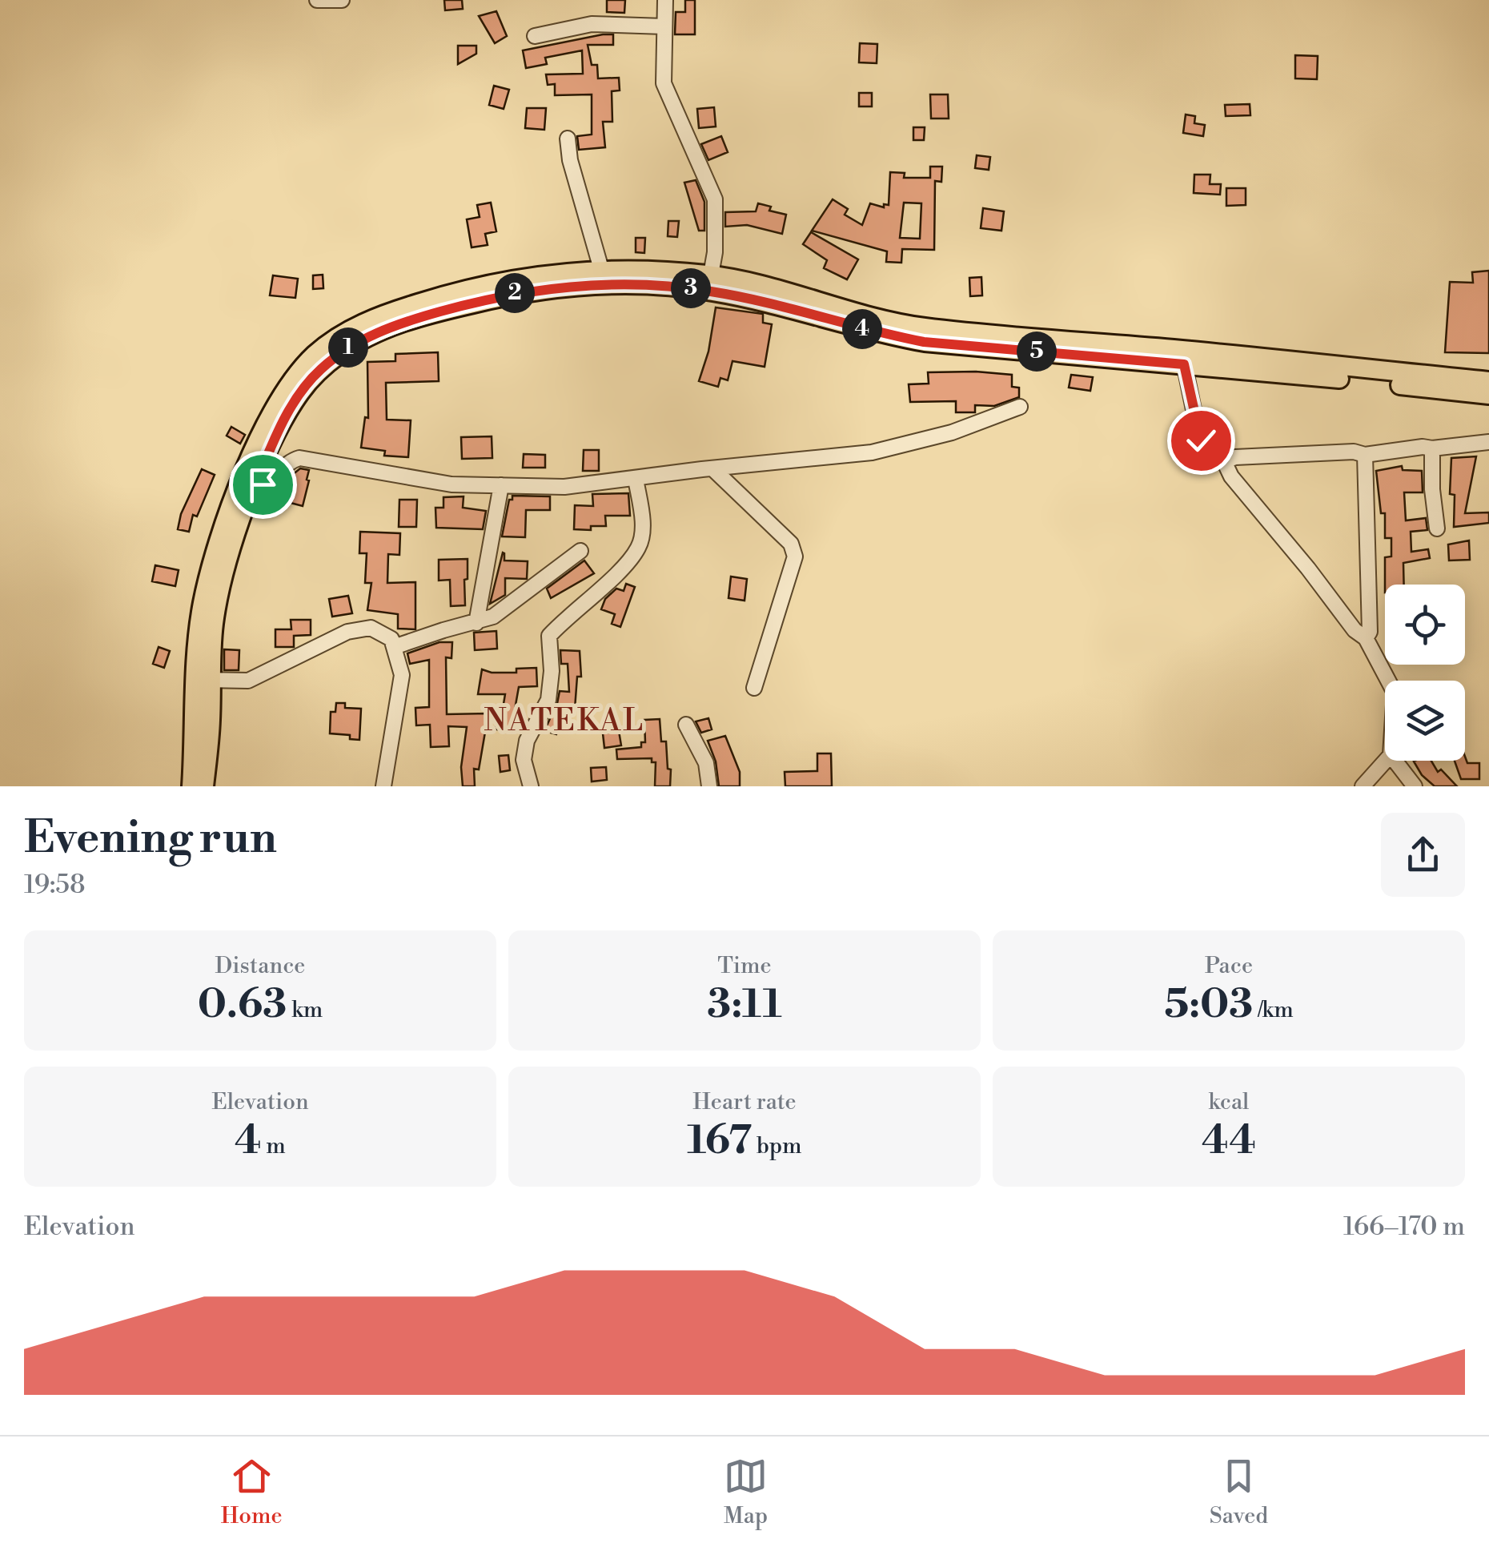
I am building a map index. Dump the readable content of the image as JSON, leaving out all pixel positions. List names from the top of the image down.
{
  "districts": ["NATEKAL"],
  "page": {
    "pins": [
      "3",
      "2",
      "4",
      "1",
      "5"
    ],
    "heading": ["Evening run", "19:58"],
    "stats": [
      ["Distance", "0.63 km"],
      ["Time", "3:11"],
      ["Pace", "5:03 /km"],
      ["Elevation", "4 m"],
      ["Heart rate", "167 bpm"],
      ["kcal", "44"]
    ],
    "chart": ["Elevation", "166–170 m"],
    "tabs": ["Home", "Map", "Saved"]
  }
}
